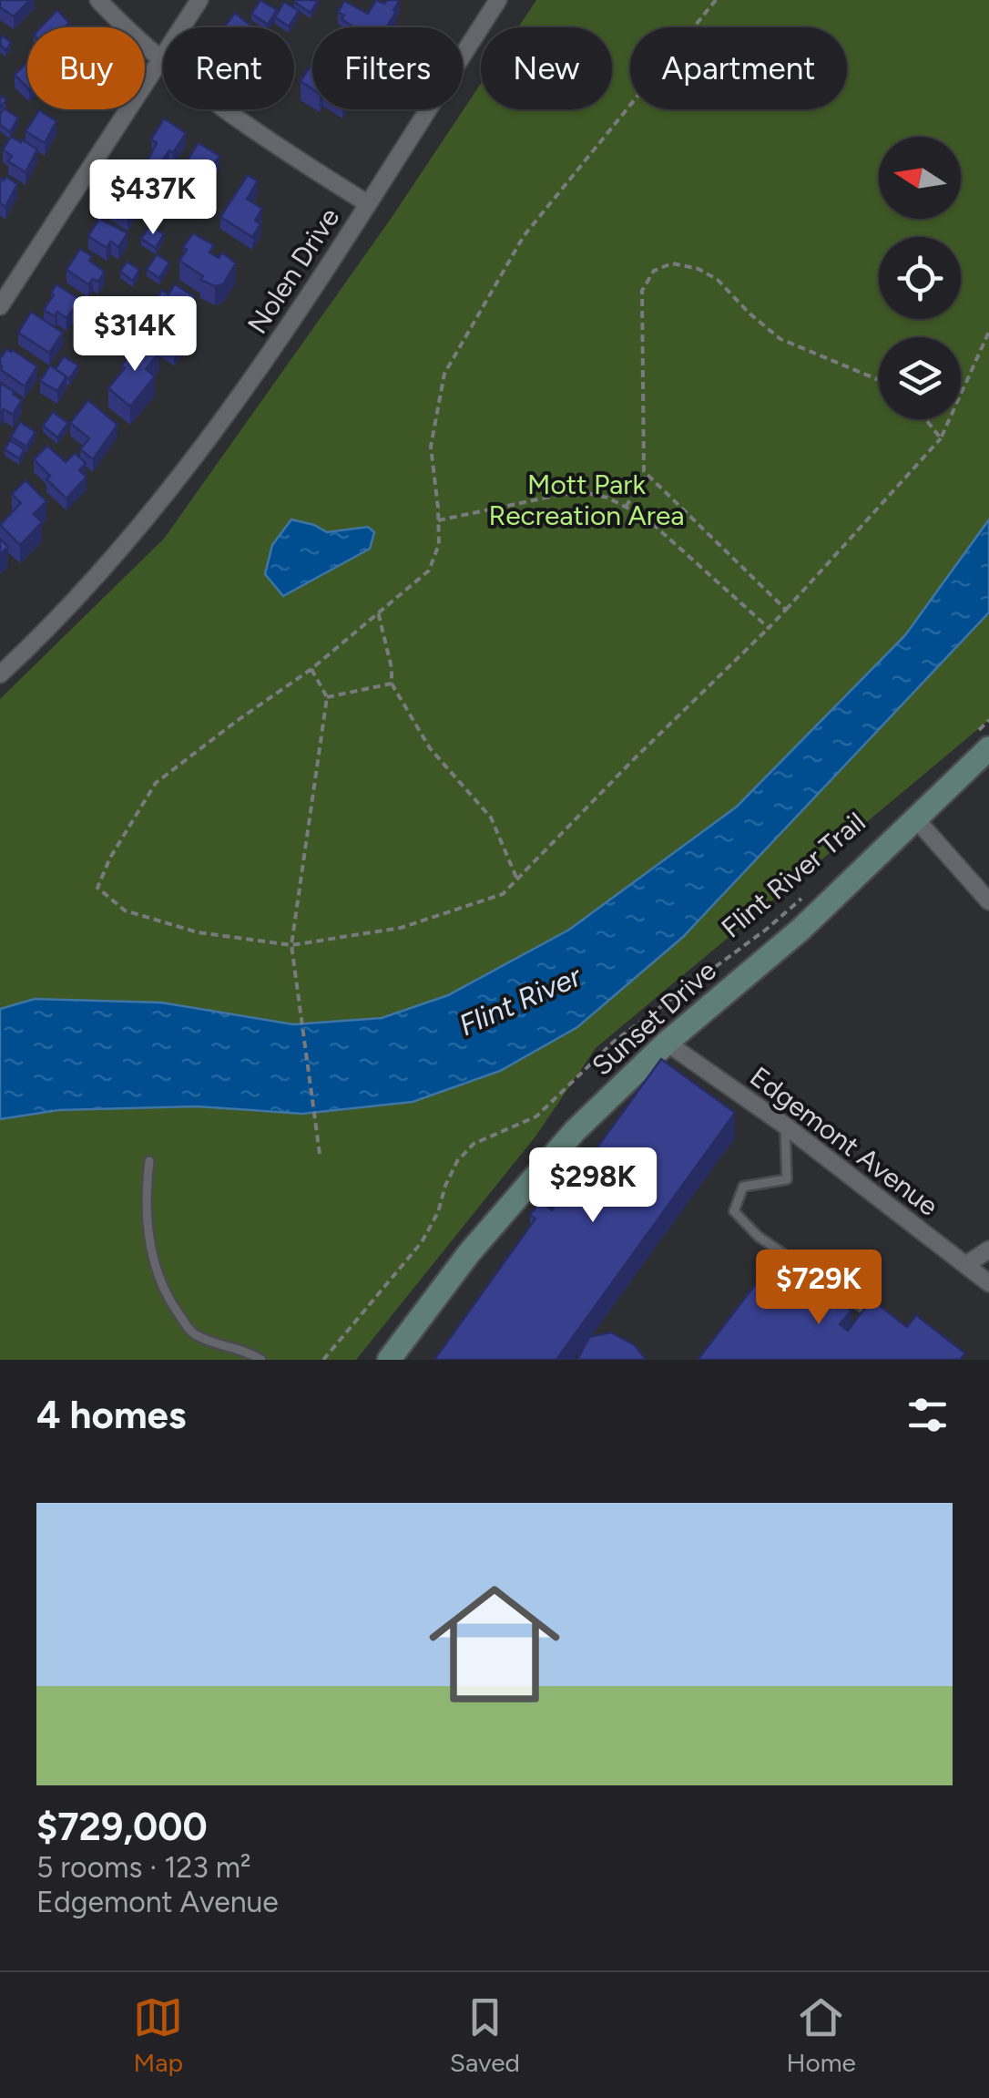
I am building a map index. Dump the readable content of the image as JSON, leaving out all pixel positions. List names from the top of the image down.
{
  "streets": {
    "street": ["Nolen Drive", "Sunset Drive", "Edgemont Avenue"],
    "path": ["Flint River Trail"]
  },
  "crossings": [
    ["Sunset Drive", "Edgemont Avenue"]
  ],
  "water": ["Flint River"],
  "parks": ["Mott Park Recreation Area"],
  "north": "left",
  "page": {
    "chip": [
      "Buy",
      "Rent",
      "Filters",
      "New",
      "Apartment"
    ],
    "price": [
      "$437K",
      "$314K",
      "$298K",
      "$729K"
    ],
    "heading": "4 homes",
    "list": [
      {
        "name": "$729,000",
        "note": "5 rooms · 123 m² · Edgemont Avenue"
      }
    ],
    "tabs": ["Map", "Saved", "Home"]
  }
}
